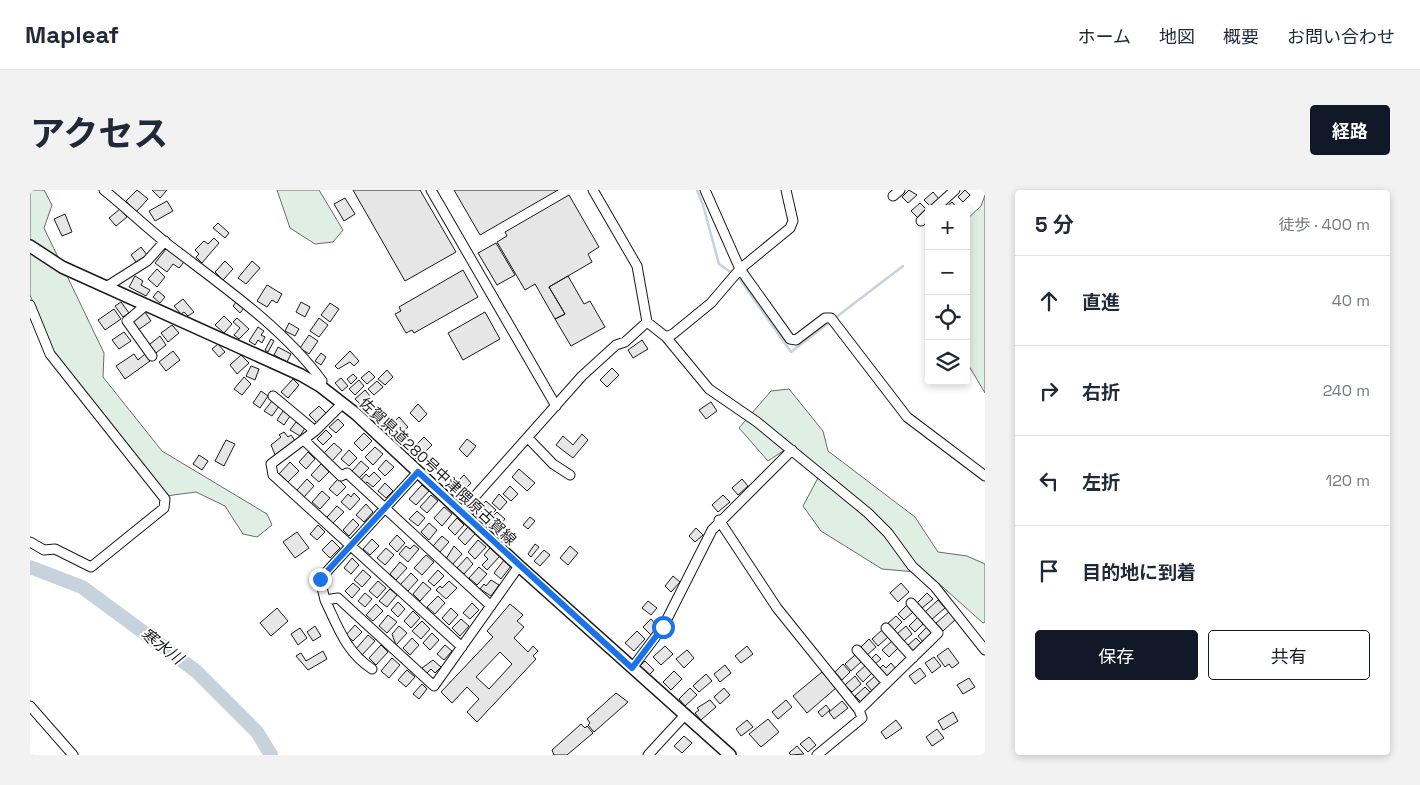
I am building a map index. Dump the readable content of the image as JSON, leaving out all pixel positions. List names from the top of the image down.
{
  "streets": {
    "main road": ["佐賀県道280号中津隈原古賀線"]
  },
  "water": ["寒水川"],
  "page": {
    "header": "Mapleaf",
    "nav": [
      "ホーム",
      "地図",
      "概要",
      "お問い合わせ"
    ],
    "title": "アクセス",
    "buttons": [
      "経路",
      ["保存", "共有"]
    ],
    "heading": ["5 分", "徒歩 · 400 m"],
    "map_buttons": ["+", "−"],
    "list": [
      ["直進", "40 m"],
      ["右折", "240 m"],
      ["左折", "120 m"],
      "目的地に到着"
    ]
  }
}
